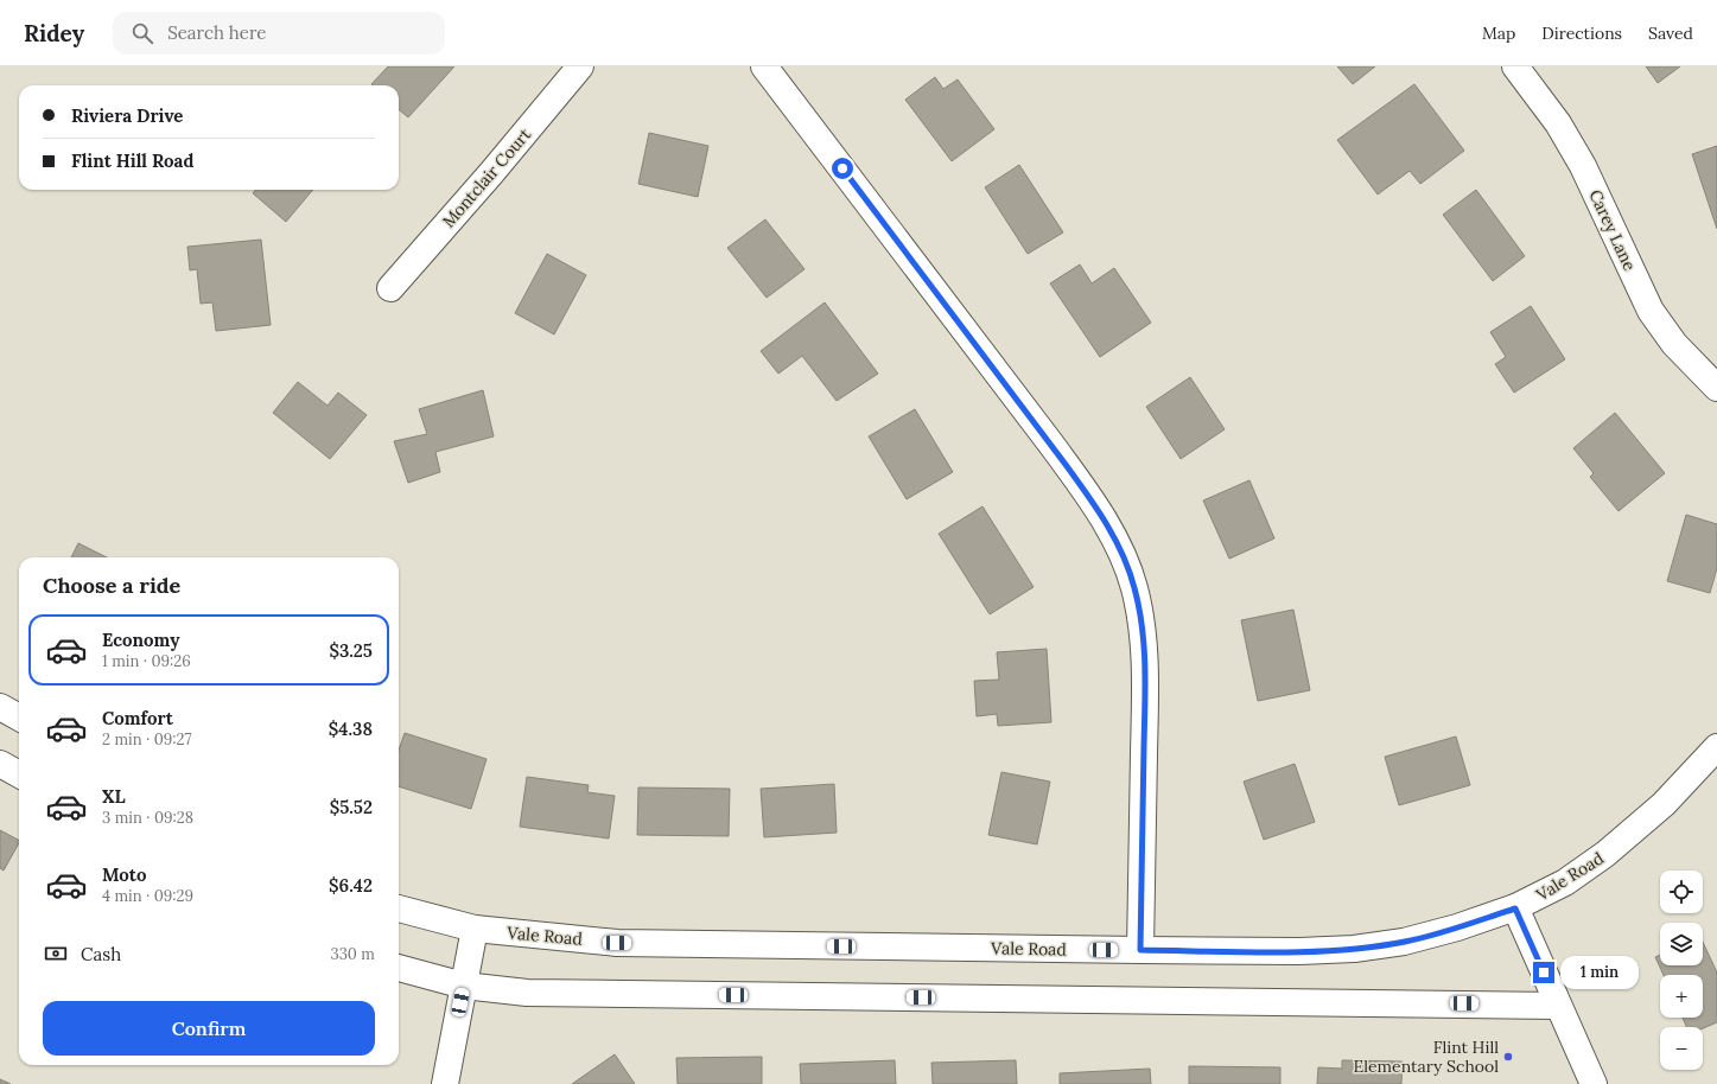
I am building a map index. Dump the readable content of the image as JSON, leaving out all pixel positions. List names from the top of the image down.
{
  "streets": {
    "street": ["Montclair Court", "Carey Lane", "Vale Road"]
  },
  "places": ["Flint Hill Elementary School"],
  "page": {
    "header": "Ridey",
    "search": "Search here",
    "nav": ["Map", "Directions", "Saved"],
    "banner": ["Riviera Drive", "Flint Hill Road"],
    "heading": "Choose a ride",
    "list": [
      {
        "name": "Economy",
        "note": "1 min · 09:26",
        "value": "$3.25"
      },
      {
        "name": "Comfort",
        "note": "2 min · 09:27",
        "value": "$4.38"
      },
      {
        "name": "XL",
        "note": "3 min · 09:28",
        "value": "$5.52"
      },
      {
        "name": "Moto",
        "note": "4 min · 09:29",
        "value": "$6.42"
      }
    ],
    "map_buttons": ["+", "−"],
    "pay": ["Cash", "330 m"],
    "bubble": "1 min",
    "buttons": "Confirm"
  }
}
